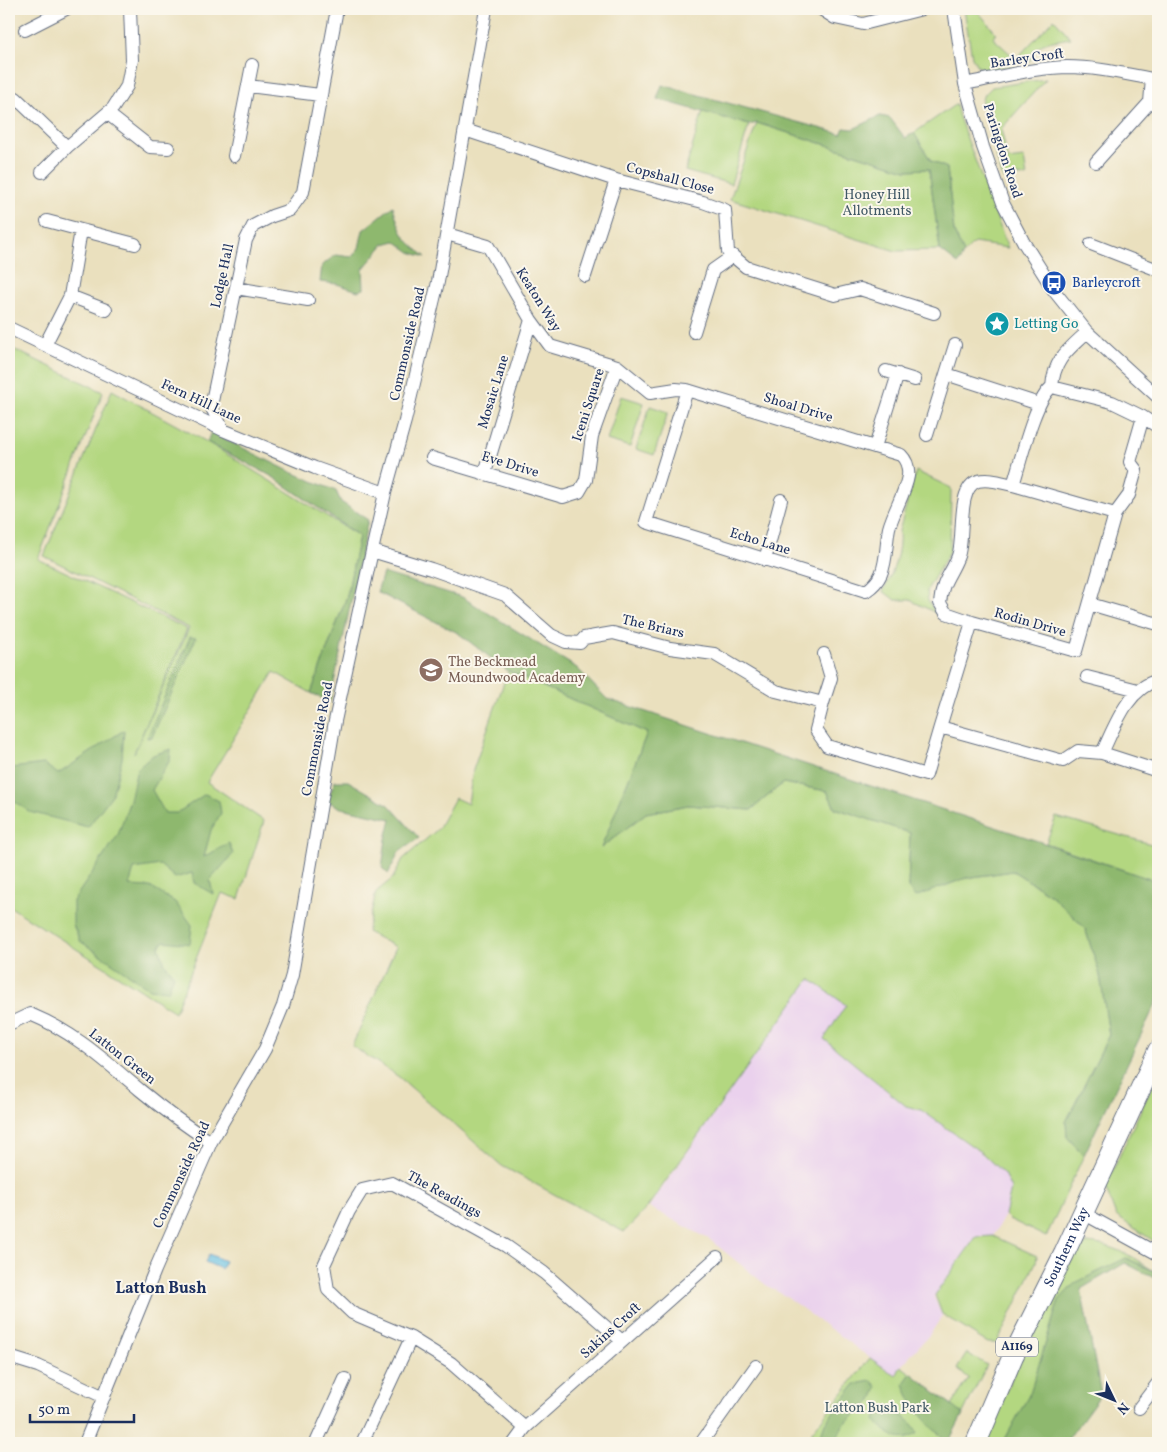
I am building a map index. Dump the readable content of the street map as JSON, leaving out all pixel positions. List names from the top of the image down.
{
  "streets": {
    "main road": ["Southern Way", "A1169"],
    "street": [
      "Barley Croft",
      "Paringdon Road",
      "Copshall Close",
      "Lodge Hall",
      "Keaton Way",
      "Commonside Road",
      "Mosaic Lane",
      "Fern Hill Lane",
      "Iceni Square",
      "Shoal Drive",
      "Eve Drive",
      "Echo Lane",
      "Rodin Drive",
      "The Briars",
      "Latton Green",
      "The Readings",
      "Sakins Croft"
    ]
  },
  "crossings": [
    ["Barley Croft", "Paringdon Road"],
    ["Copshall Close", "Commonside Road"],
    ["Lodge Hall", "Fern Hill Lane"],
    ["Keaton Way", "Commonside Road"],
    ["Keaton Way", "Mosaic Lane"],
    ["Keaton Way", "Iceni Square"],
    ["Commonside Road", "Fern Hill Lane"],
    ["Commonside Road", "The Briars"],
    ["Commonside Road", "Latton Green"],
    ["Mosaic Lane", "Eve Drive"],
    ["Iceni Square", "Shoal Drive"],
    ["Iceni Square", "Eve Drive"],
    ["Iceni Square", "Echo Lane"],
    ["Shoal Drive", "Echo Lane"],
    ["The Readings", "Sakins Croft"]
  ],
  "districts": ["Latton Bush"],
  "parks": ["Honey Hill Allotments", "Latton Bush Park"],
  "places": {
    "bus stop": ["Barleycroft"],
    "place": ["Letting Go"],
    "school or university": ["The Beckmead Moundwood Academy"]
  },
  "scale_bar": "50 m",
  "north": "bottom right"
}
